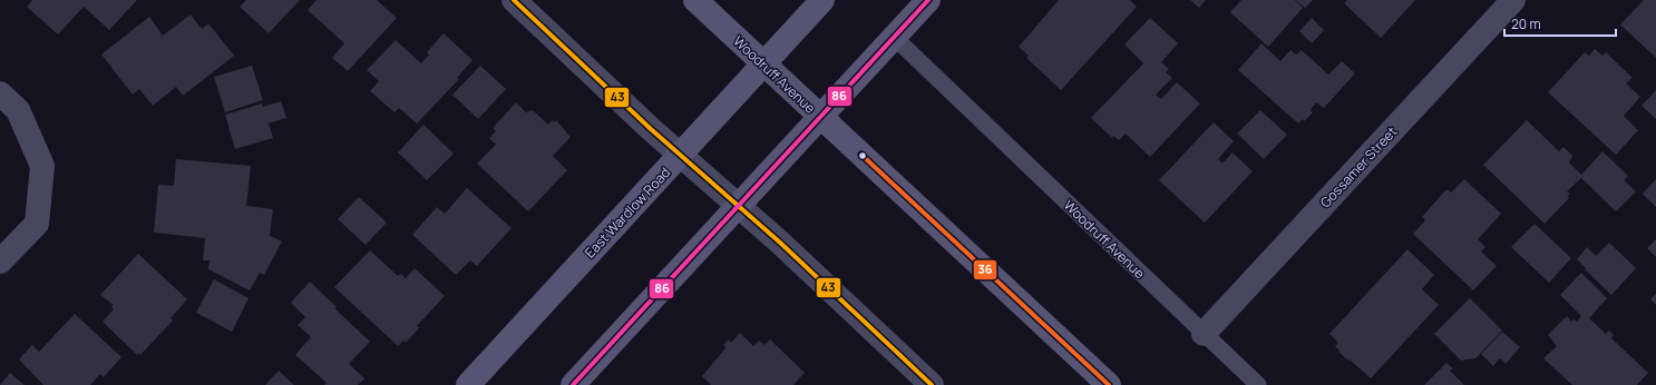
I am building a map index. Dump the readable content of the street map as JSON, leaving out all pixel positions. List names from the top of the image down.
{
  "streets": {
    "main road": ["Woodruff Avenue", "East Wardlow Road"],
    "street": ["Gossamer Street"]
  },
  "crossings": [
    ["Woodruff Avenue", "Gossamer Street"],
    ["Woodruff Avenue", "East Wardlow Road"]
  ],
  "lines": ["transit line 43", "transit line 86", "transit line 36"],
  "scale_bar": "20 m"
}
